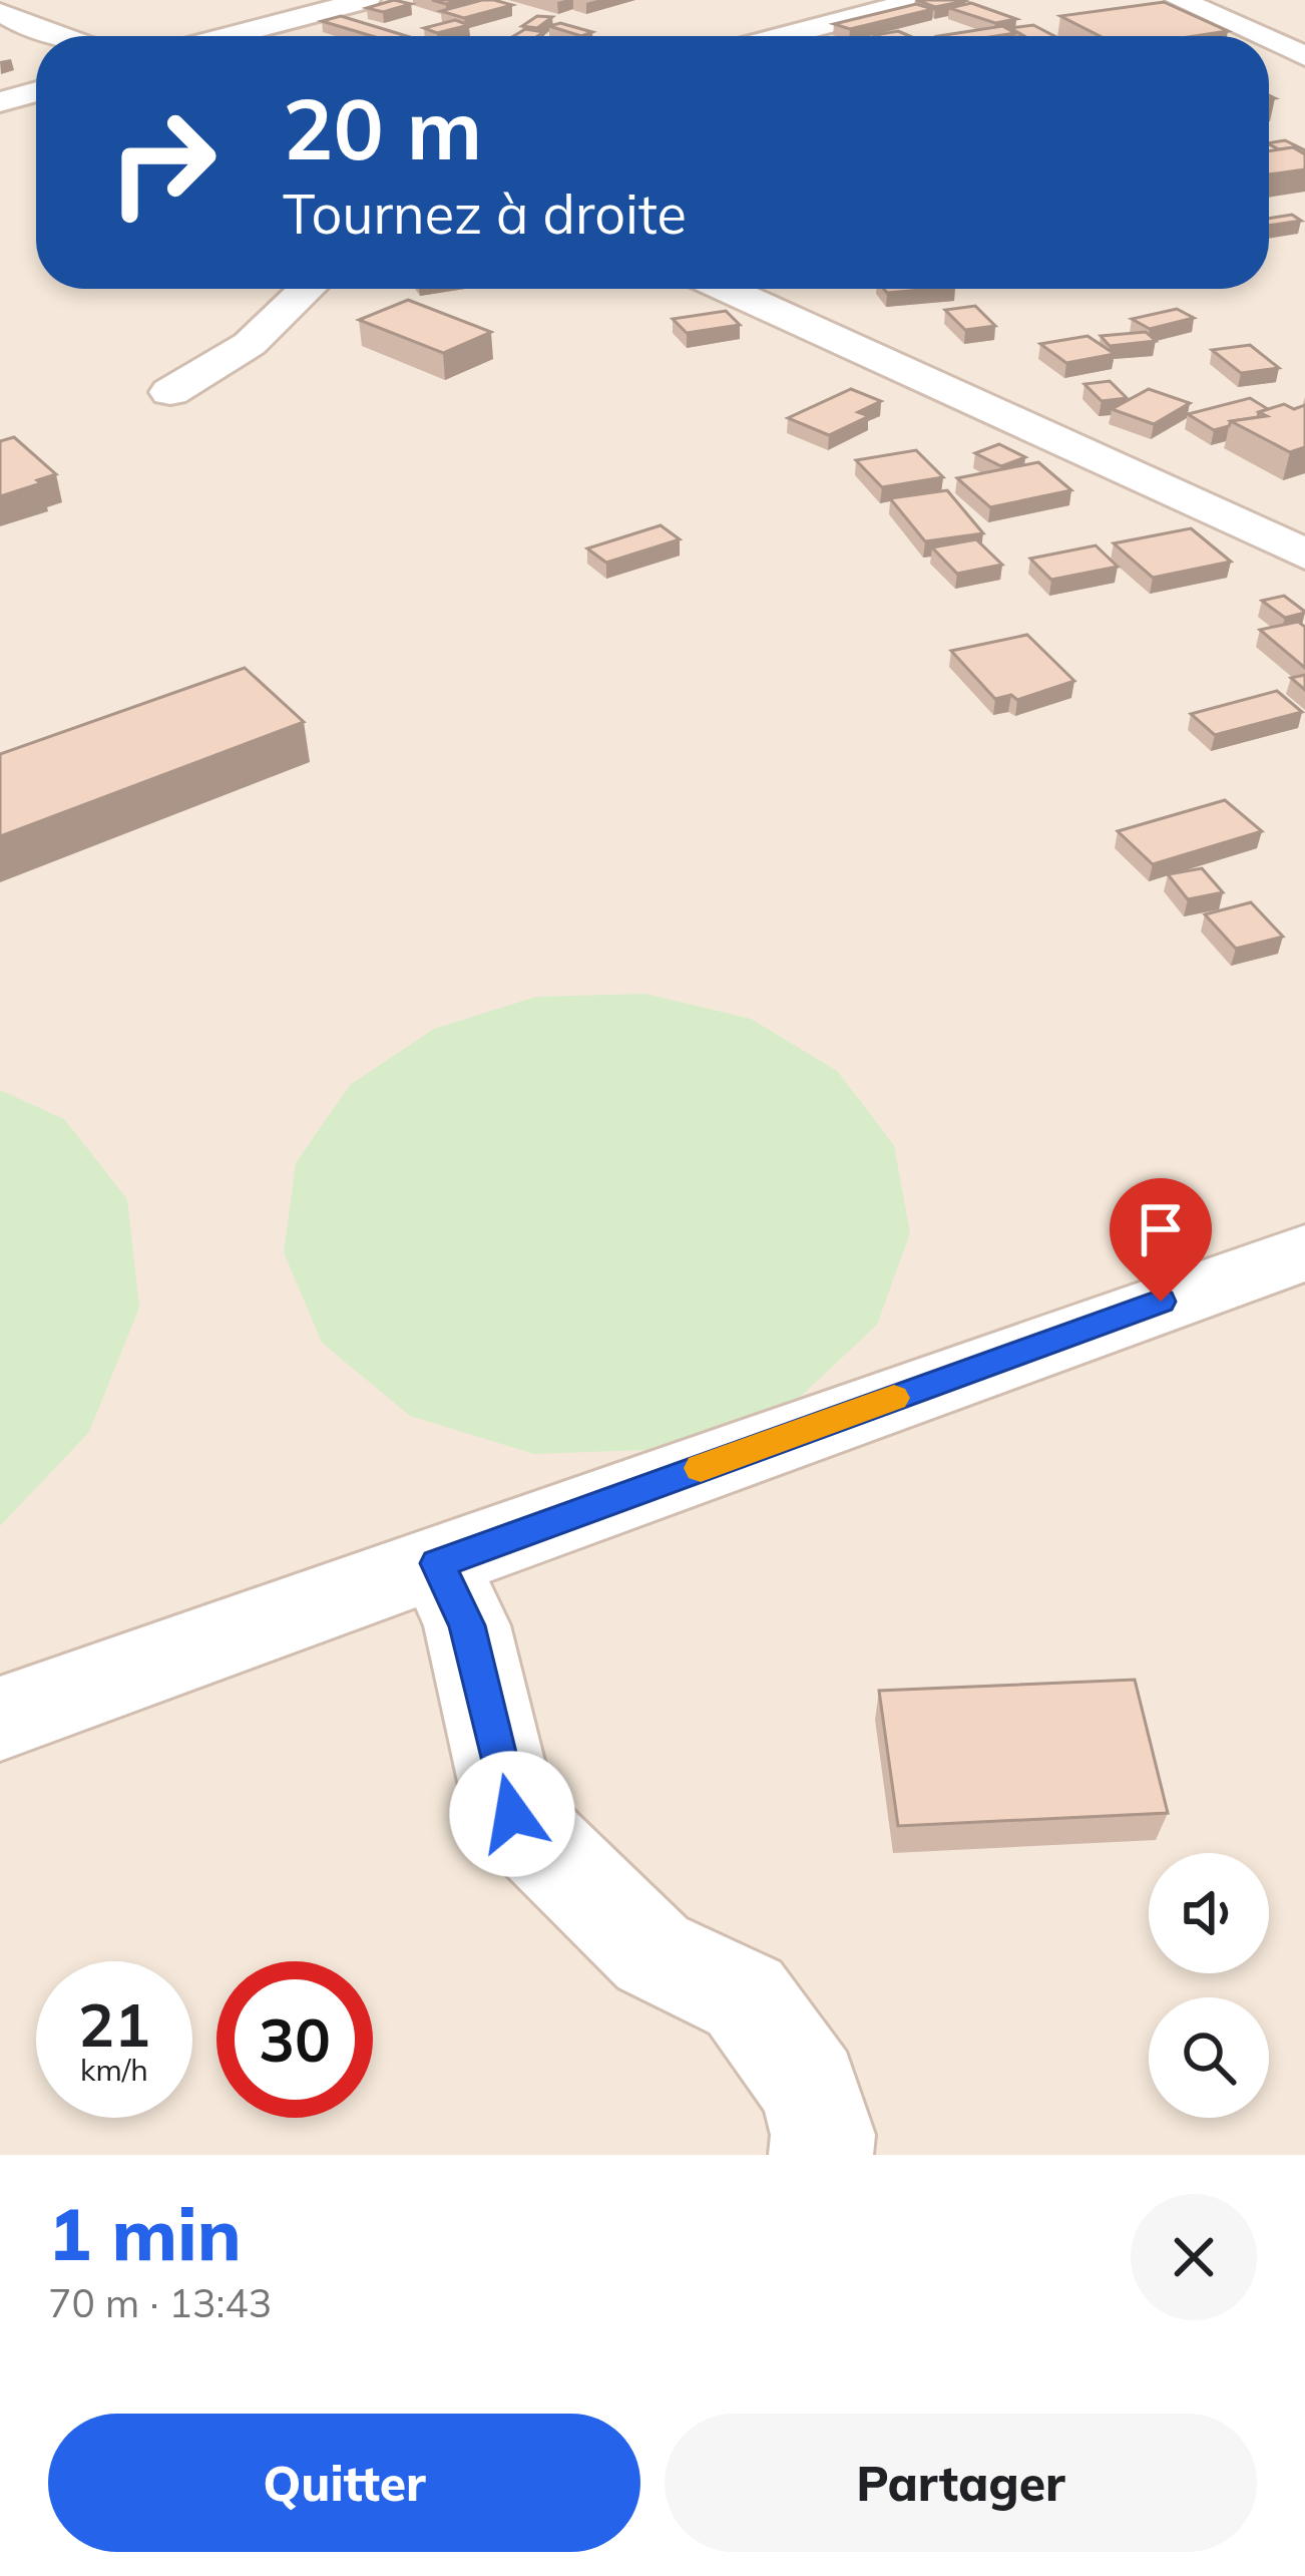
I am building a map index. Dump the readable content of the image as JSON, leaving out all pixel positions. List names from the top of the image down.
{
  "page": {
    "turn": ["20 m", "Tournez à droite"],
    "speed": "21 km/h",
    "limit": "30",
    "heading": ["1 min", "70 m · 13:43"],
    "buttons": ["Quitter", "Partager"]
  }
}
